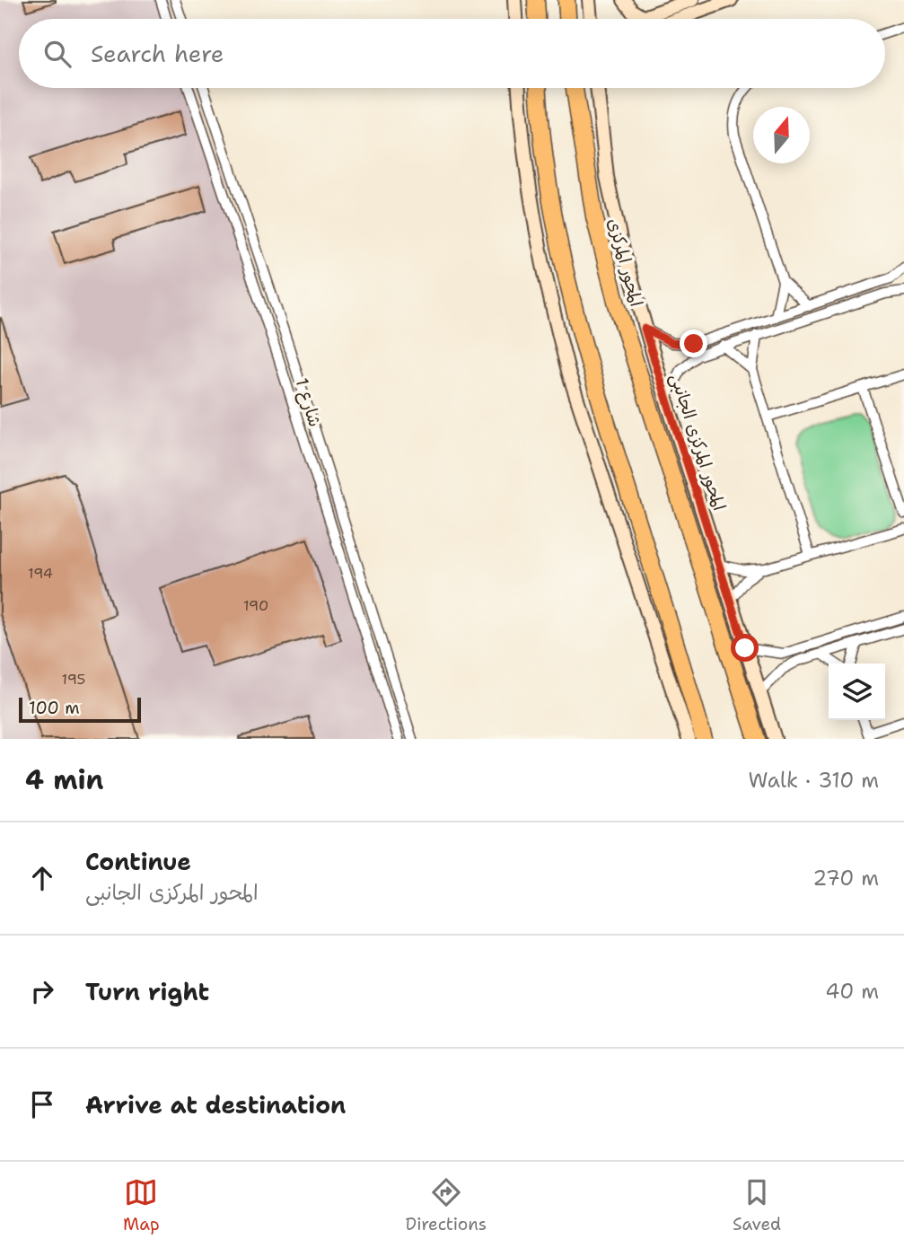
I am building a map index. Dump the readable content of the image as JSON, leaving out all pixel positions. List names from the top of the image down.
{
  "streets": {
    "highway": ["المحور المركزى"],
    "main road": ["المحور المركزى الجانبى"],
    "street": ["شارع 1"]
  },
  "house_numbers": ["194", "190", "195"],
  "scale_bar": "100 m",
  "north": "top",
  "page": {
    "search": "Search here",
    "scale": "100 m",
    "heading": ["4 min", "Walk · 310 m"],
    "list": [
      ["Continue", "المحور المركزى الجانبى", "270 m"],
      ["Turn right", "40 m"],
      "Arrive at destination"
    ],
    "nav": ["Map", "Directions", "Saved"]
  }
}
